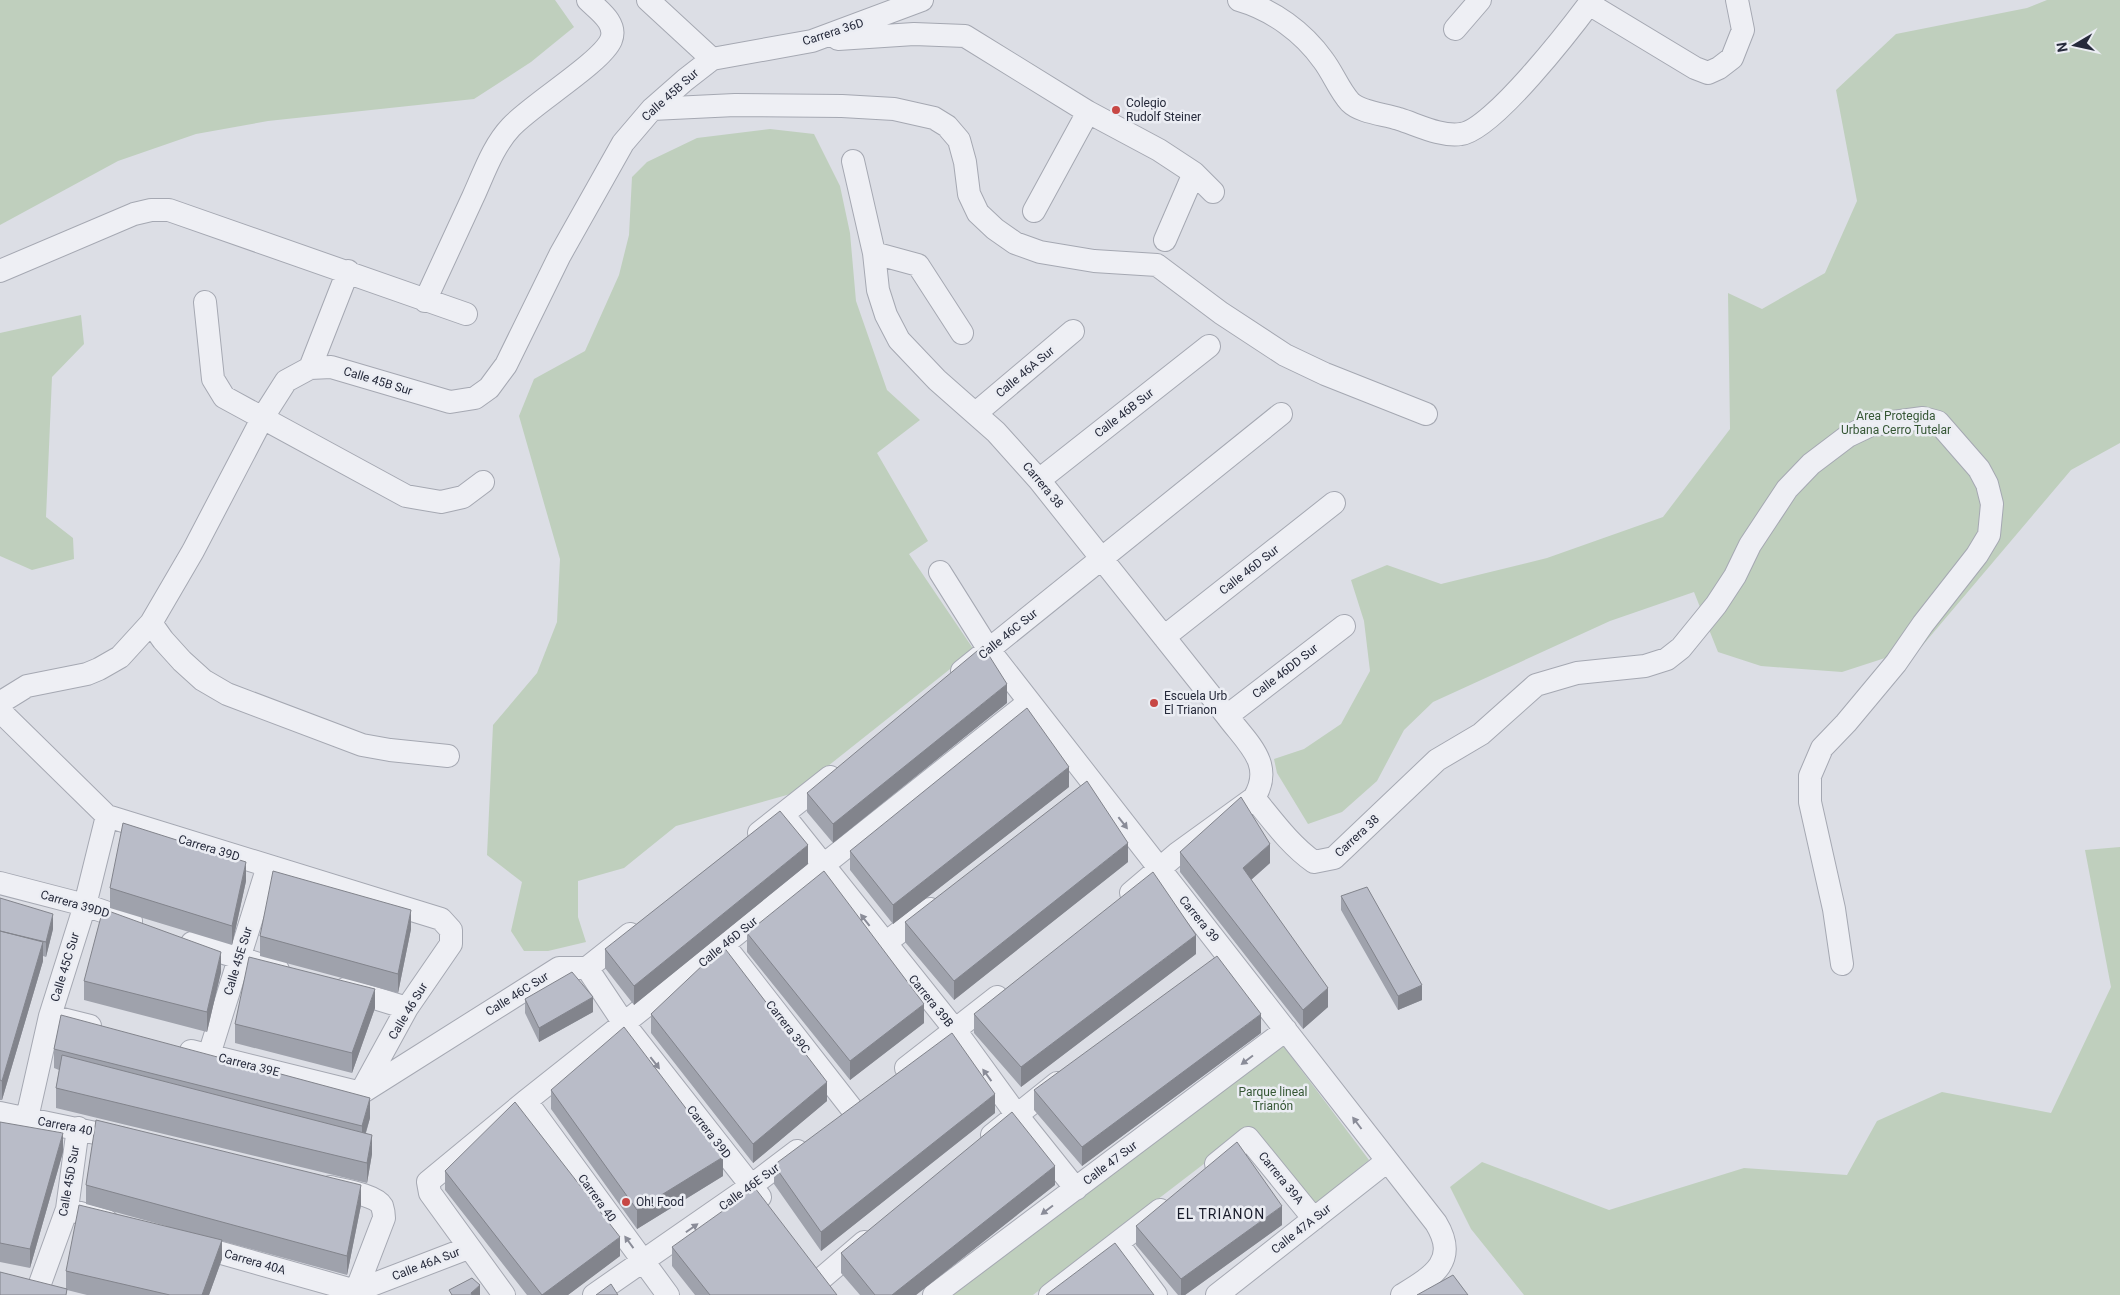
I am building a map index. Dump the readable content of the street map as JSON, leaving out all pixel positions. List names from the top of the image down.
{
  "streets": {
    "street": [
      "Carrera 36D",
      "Calle 45B Sur",
      "Calle 46A Sur",
      "Calle 46B Sur",
      "Carrera 38",
      "Calle 46D Sur",
      "Calle 46C Sur",
      "Calle 46DD Sur",
      "Carrera 39D",
      "Carrera 39DD",
      "Carrera 39",
      "Calle 45E Sur",
      "Calle 45C Sur",
      "Carrera 39B",
      "Calle 46 Sur",
      "Carrera 39C",
      "Carrera 39E",
      "Carrera 40",
      "Calle 47 Sur",
      "Carrera 39A",
      "Calle 45D Sur",
      "Calle 46E Sur",
      "Calle 47A Sur",
      "Carrera 40A"
    ]
  },
  "crossings": [
    ["Carrera 36D", "Calle 45B Sur"],
    ["Calle 46A Sur", "Carrera 38"],
    ["Calle 46A Sur", "Calle 46D Sur"],
    ["Calle 46A Sur", "Carrera 40A"],
    ["Calle 46B Sur", "Carrera 38"],
    ["Carrera 38", "Calle 46D Sur"],
    ["Carrera 38", "Calle 46C Sur"],
    ["Carrera 38", "Calle 46DD Sur"],
    ["Calle 46D Sur", "Carrera 39D"],
    ["Calle 46D Sur", "Carrera 39"],
    ["Calle 46D Sur", "Carrera 39B"],
    ["Calle 46D Sur", "Carrera 39C"],
    ["Calle 46D Sur", "Carrera 40"],
    ["Calle 46C Sur", "Carrera 39D"],
    ["Calle 46C Sur", "Carrera 39"],
    ["Calle 46C Sur", "Calle 46 Sur"],
    ["Calle 46C Sur", "Carrera 39E"],
    ["Carrera 39D", "Calle 45E Sur"],
    ["Carrera 39D", "Calle 45C Sur"],
    ["Carrera 39D", "Calle 46 Sur"],
    ["Carrera 39D", "Calle 46E Sur"],
    ["Carrera 39DD", "Calle 45C Sur"],
    ["Carrera 39", "Calle 47 Sur"],
    ["Carrera 39", "Calle 47A Sur"],
    ["Calle 45E Sur", "Carrera 39E"],
    ["Calle 45C Sur", "Carrera 40"],
    ["Carrera 39B", "Calle 47 Sur"],
    ["Calle 46 Sur", "Carrera 39E"],
    ["Carrera 40", "Calle 45D Sur"],
    ["Carrera 40", "Calle 46E Sur"],
    ["Carrera 39A", "Calle 47A Sur"]
  ],
  "one_way": ["Carrera 39B", "Carrera 40", "Calle 46E Sur"],
  "districts": ["EL TRIANON"],
  "parks": ["Area Protegida Urbana Cerro Tutelar", "Parque lineal Trianón"],
  "places": ["Colegio Rudolf Steiner", "Escuela Urb El Trianon", "Oh! Food"],
  "north": "left"
}
